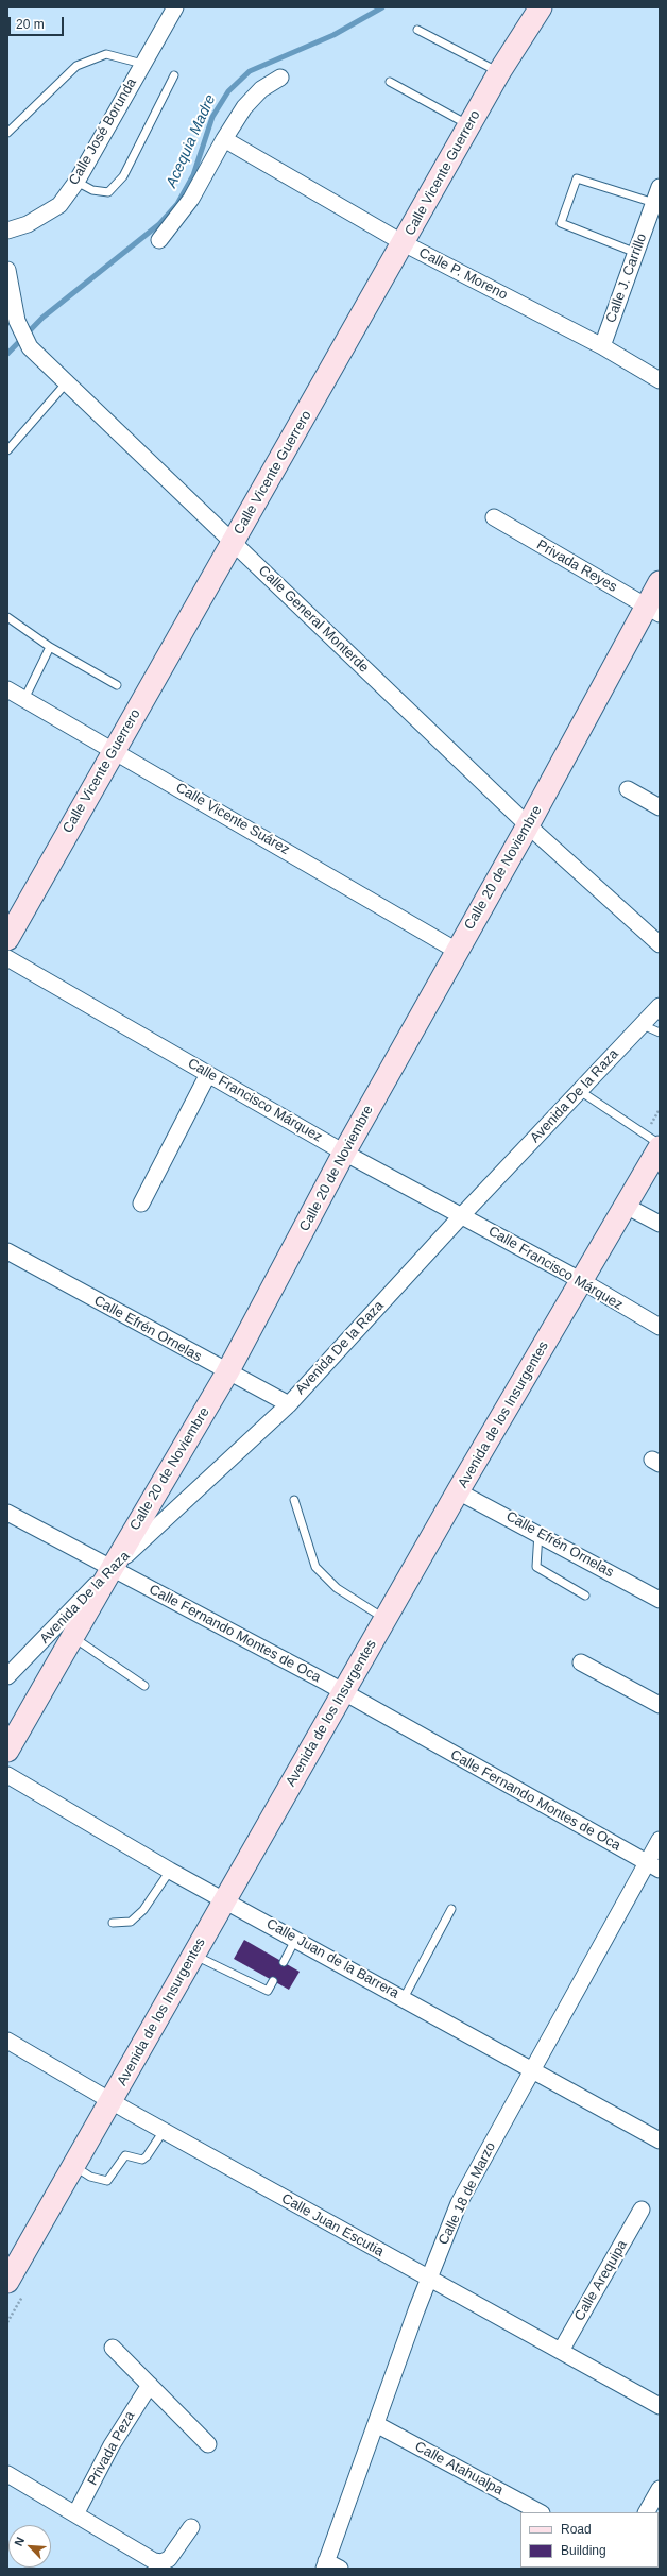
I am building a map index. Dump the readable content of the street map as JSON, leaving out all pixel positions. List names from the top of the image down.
{
  "streets": {
    "main road": ["Calle Vicente Guerrero", "Calle 20 de Noviembre", "Avenida de los Insurgentes"],
    "street": [
      "Calle José Borunda",
      "Calle P. Moreno",
      "Calle J. Carrillo",
      "Privada Reyes",
      "Calle General Monterde",
      "Calle Vicente Suárez",
      "Avenida De la Raza",
      "Calle Francisco Márquez",
      "Calle Efrén Ornelas",
      "Calle Fernando Montes de Oca",
      "Calle Juan de la Barrera",
      "Calle 18 de Marzo",
      "Calle Juan Escutia",
      "Calle Arequipa",
      "Privada Peza",
      "Calle Atahualpa"
    ]
  },
  "crossings": [
    ["Calle Vicente Guerrero", "Calle P. Moreno"],
    ["Calle Vicente Guerrero", "Calle General Monterde"],
    ["Calle Vicente Guerrero", "Calle Vicente Suárez"],
    ["Calle P. Moreno", "Calle J. Carrillo"],
    ["Privada Reyes", "Calle 20 de Noviembre"],
    ["Calle General Monterde", "Calle 20 de Noviembre"],
    ["Calle Vicente Suárez", "Calle 20 de Noviembre"],
    ["Calle 20 de Noviembre", "Avenida De la Raza"],
    ["Calle 20 de Noviembre", "Calle Francisco Márquez"],
    ["Calle 20 de Noviembre", "Calle Efrén Ornelas"],
    ["Calle 20 de Noviembre", "Calle Fernando Montes de Oca"],
    ["Avenida De la Raza", "Calle Francisco Márquez"],
    ["Avenida De la Raza", "Calle Efrén Ornelas"],
    ["Avenida De la Raza", "Calle Fernando Montes de Oca"],
    ["Calle Francisco Márquez", "Avenida de los Insurgentes"],
    ["Calle Efrén Ornelas", "Avenida de los Insurgentes"],
    ["Avenida de los Insurgentes", "Calle Fernando Montes de Oca"],
    ["Avenida de los Insurgentes", "Calle Juan de la Barrera"],
    ["Avenida de los Insurgentes", "Calle Juan Escutia"],
    ["Calle Fernando Montes de Oca", "Calle 18 de Marzo"],
    ["Calle Juan de la Barrera", "Calle 18 de Marzo"],
    ["Calle 18 de Marzo", "Calle Juan Escutia"],
    ["Calle 18 de Marzo", "Calle Atahualpa"],
    ["Calle Juan Escutia", "Calle Arequipa"]
  ],
  "water": ["Acequia Madre"],
  "legend": ["Road", "Building"],
  "scale_bar": "20 m",
  "north": "top left"
}
